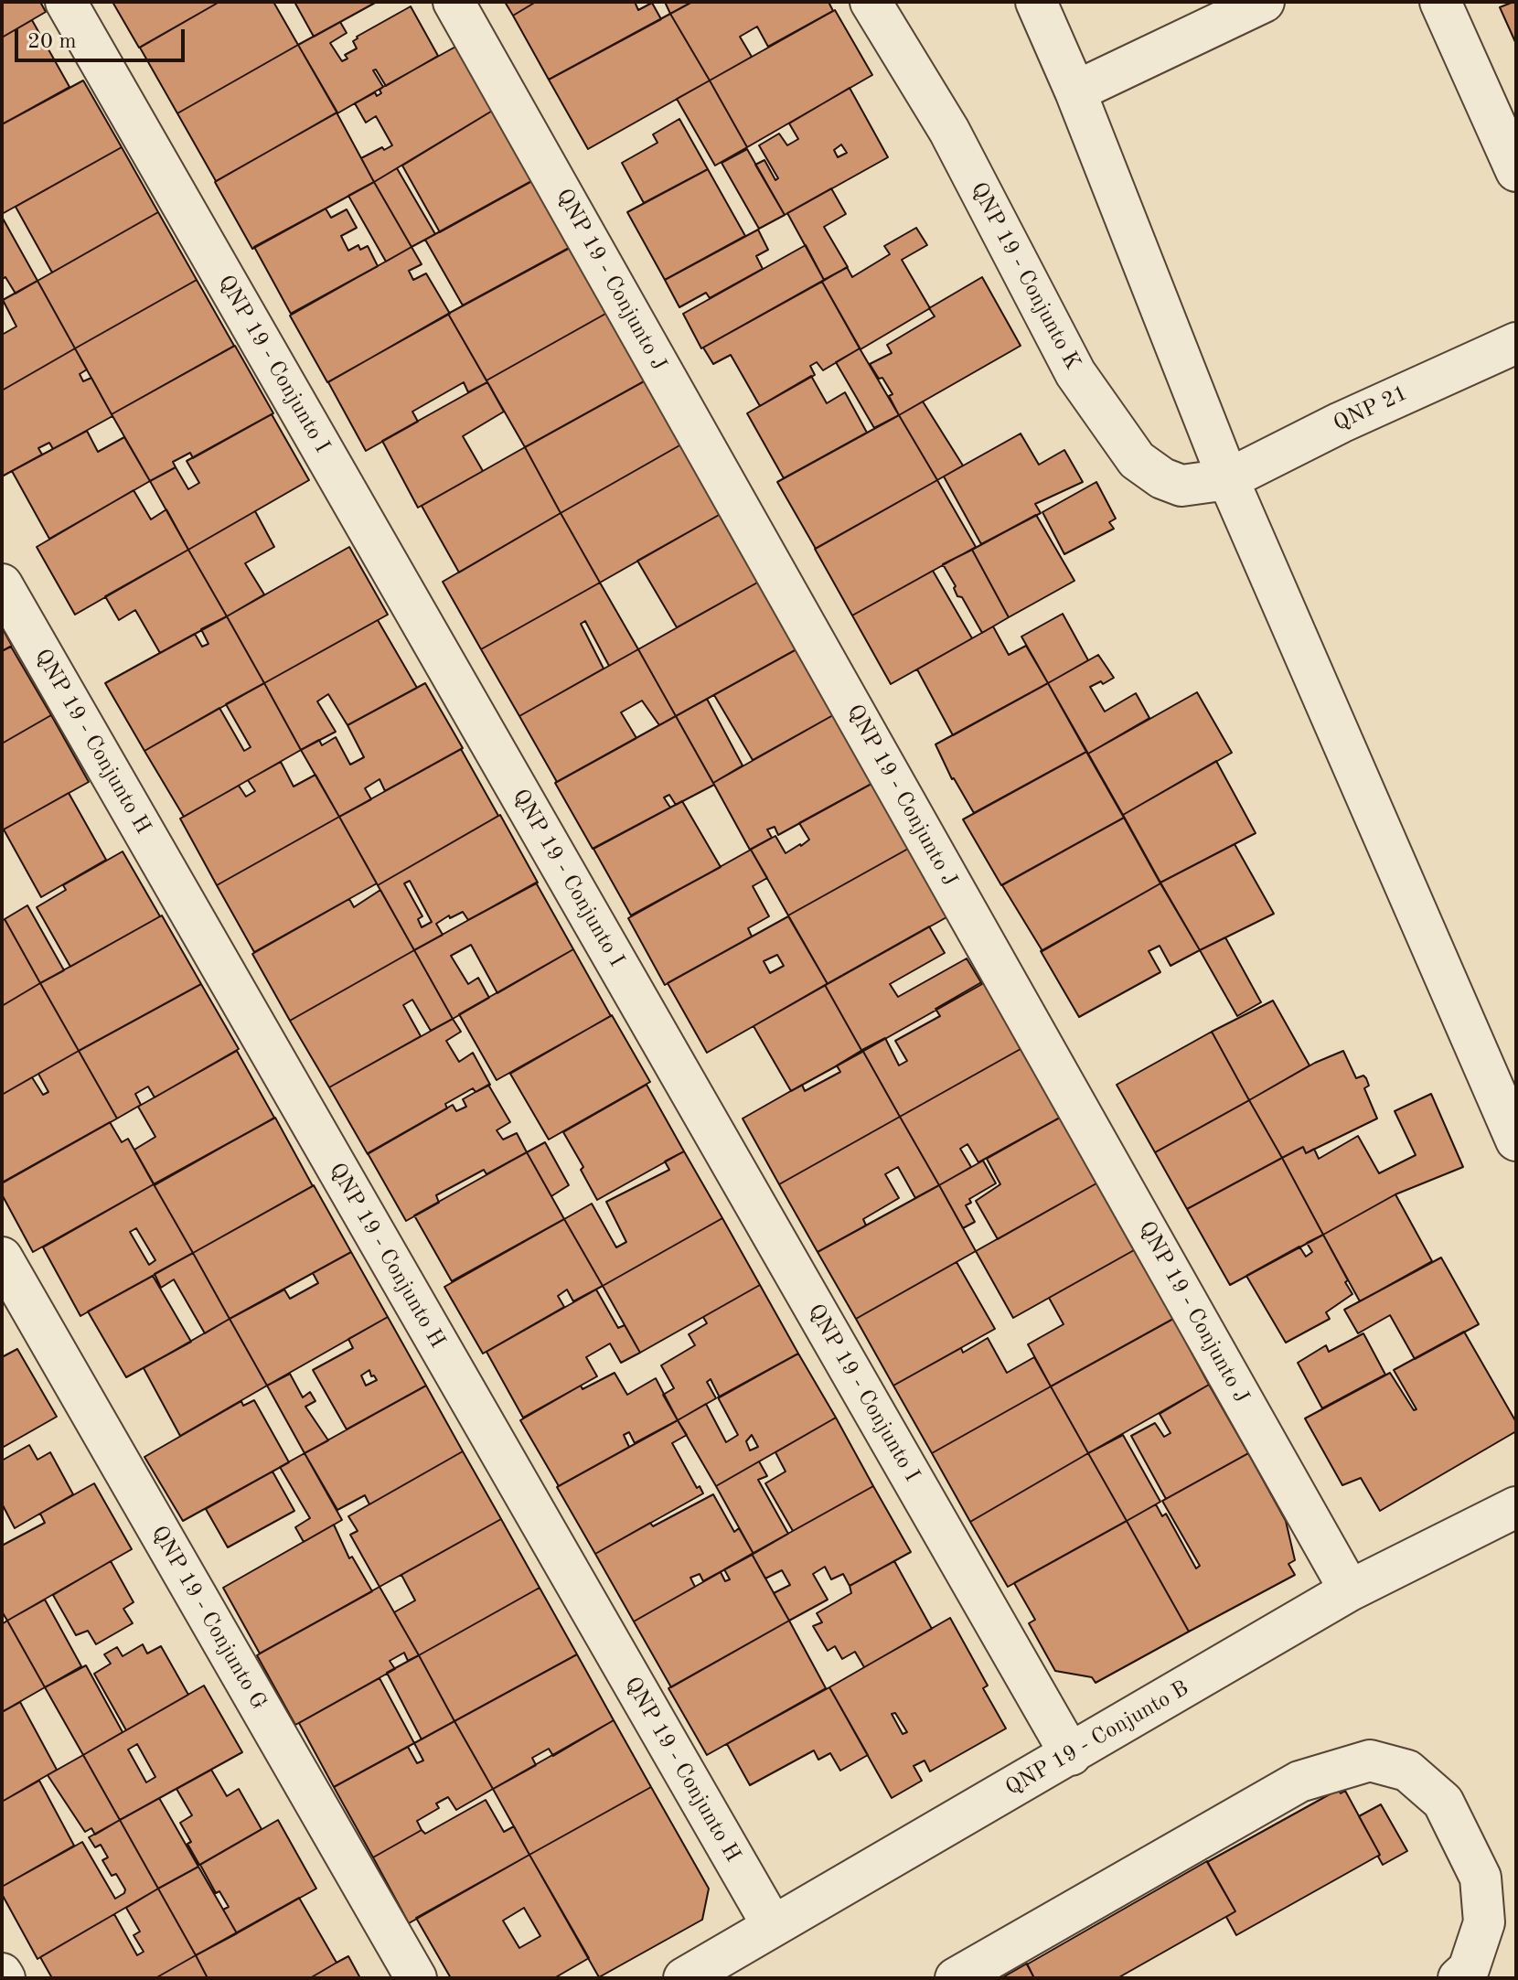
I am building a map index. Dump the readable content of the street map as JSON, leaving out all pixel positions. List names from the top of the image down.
{
  "streets": {
    "street": [
      "QNP 19 - Conjunto K",
      "QNP 19 - Conjunto J",
      "QNP 19 - Conjunto I",
      "QNP 21",
      "QNP 19 - Conjunto H",
      "QNP 19 - Conjunto G",
      "QNP 19 - Conjunto B"
    ]
  },
  "crossings": [
    ["QNP 19 - Conjunto K", "QNP 21"],
    ["QNP 19 - Conjunto J", "QNP 19 - Conjunto B"],
    ["QNP 19 - Conjunto I", "QNP 19 - Conjunto B"],
    ["QNP 19 - Conjunto H", "QNP 19 - Conjunto B"]
  ],
  "scale_bar": "20 m"
}
